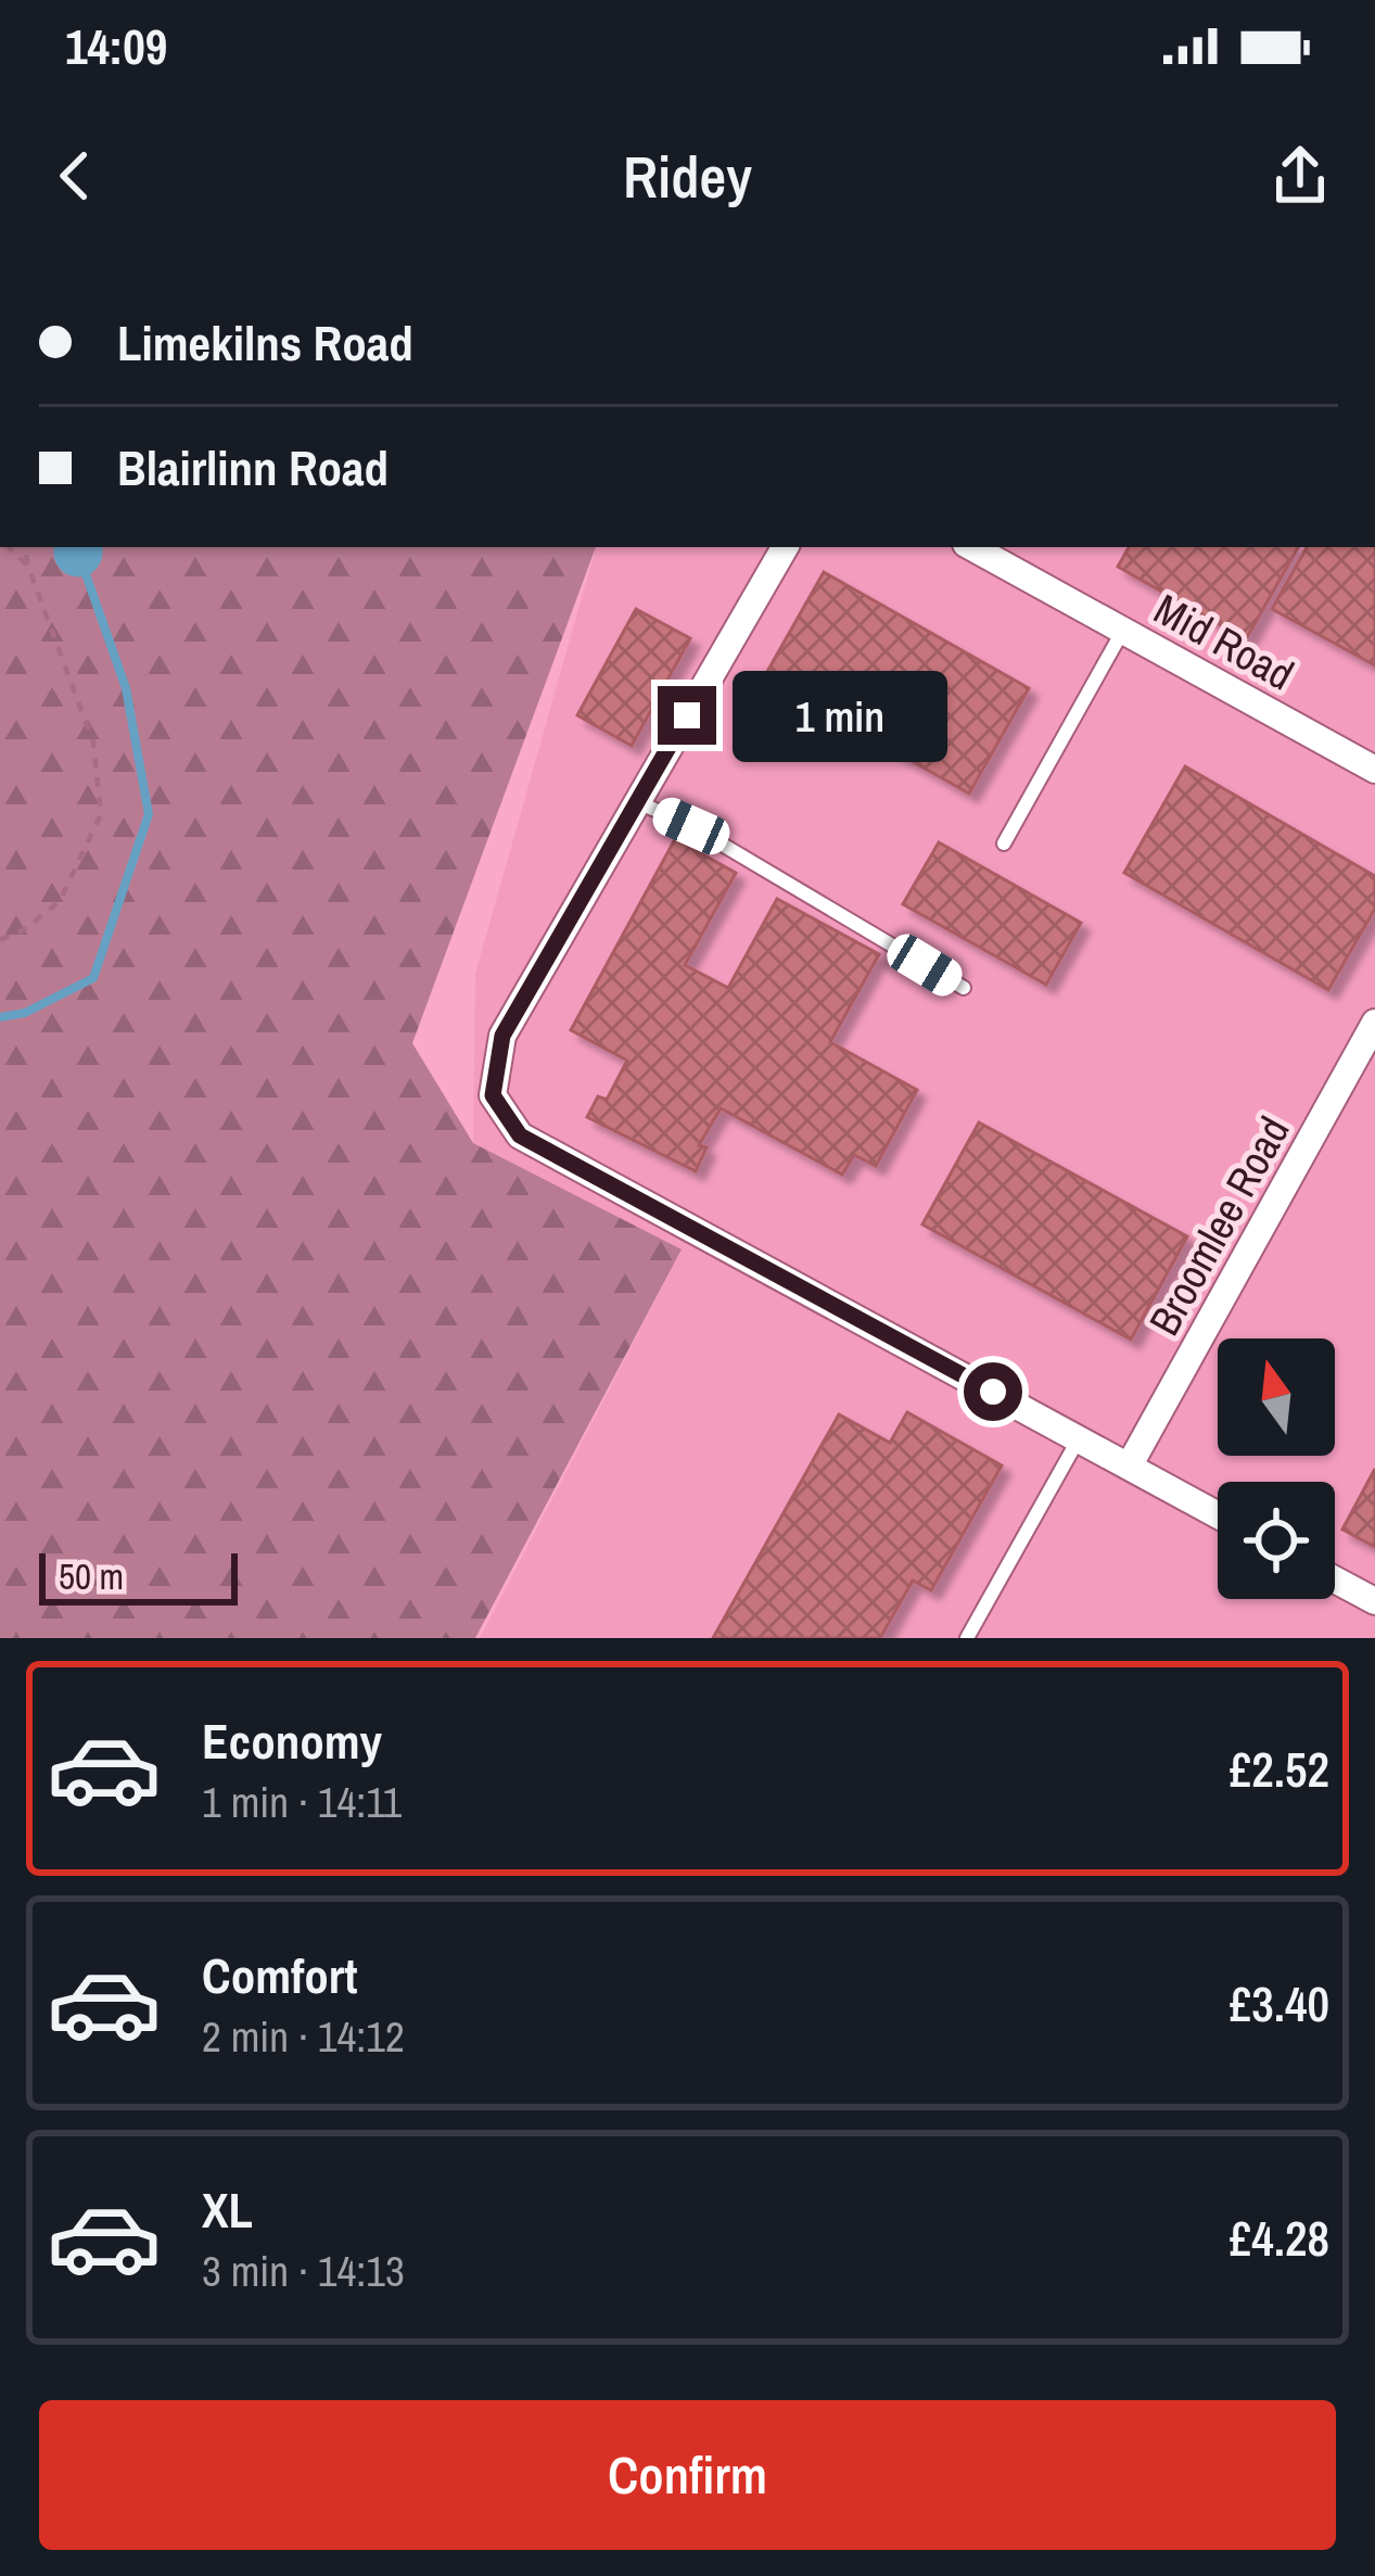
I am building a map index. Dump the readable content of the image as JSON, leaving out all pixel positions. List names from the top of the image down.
{
  "streets": {
    "street": ["Mid Road", "Broomlee Road"]
  },
  "scale_bar": "50 m",
  "north": "top",
  "page": {
    "status": "14:09",
    "header": "Ridey",
    "banner": ["Limekilns Road", "Blairlinn Road"],
    "bubble": "1 min",
    "scale": "50 m",
    "list": [
      {
        "name": "Economy",
        "note": "1 min · 14:11",
        "value": "£2.52"
      },
      {
        "name": "Comfort",
        "note": "2 min · 14:12",
        "value": "£3.40"
      },
      {
        "name": "XL",
        "note": "3 min · 14:13",
        "value": "£4.28"
      }
    ],
    "buttons": "Confirm"
  }
}
